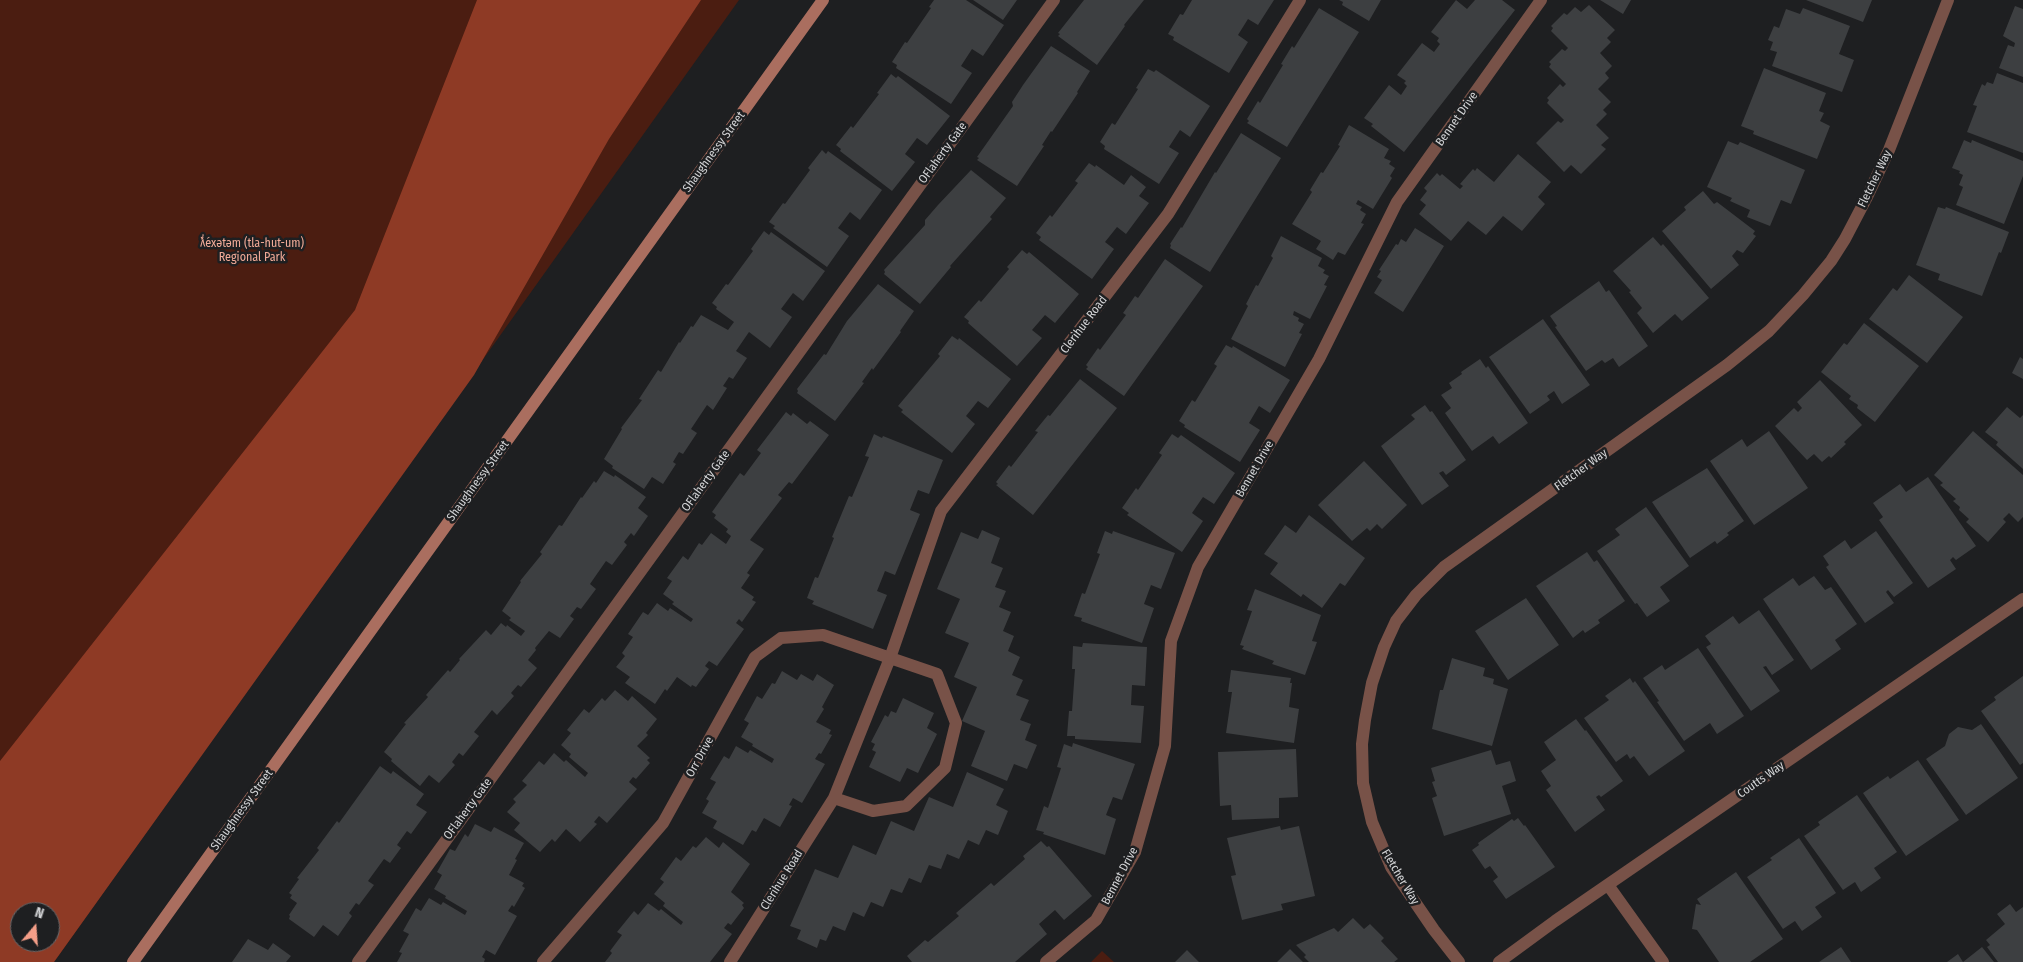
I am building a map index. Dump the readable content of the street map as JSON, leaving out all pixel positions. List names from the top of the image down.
{
  "streets": {
    "main road": ["Shaughnessy Street"],
    "street": [
      "Bennet Drive",
      "OFlaherty Gate",
      "Fletcher Way",
      "Clerihue Road",
      "Orr Drive",
      "Coutts Way"
    ]
  },
  "crossings": [
    ["Clerihue Road", "Orr Drive"]
  ],
  "parks": ["ƛ̓éxətəm (tla-hut-um) Regional Park"],
  "north": "top"
}
